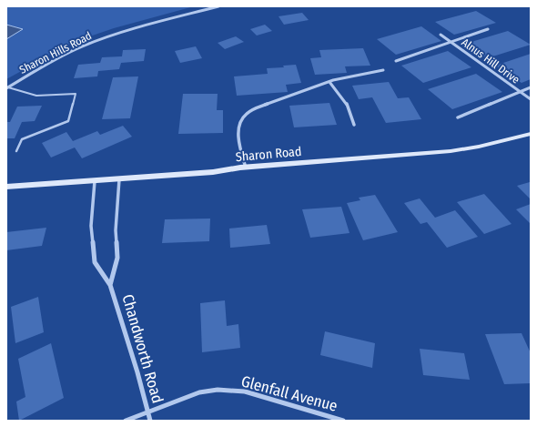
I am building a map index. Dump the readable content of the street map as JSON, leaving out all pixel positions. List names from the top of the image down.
{
  "streets": {
    "main road": ["Sharon Road"],
    "street": [
      "Sharon Hills Road",
      "Alnus Hill Drive",
      "Chandworth Road",
      "Glenfall Avenue"
    ]
  },
  "crossings": [
    ["Sharon Road", "Chandworth Road"],
    ["Chandworth Road", "Glenfall Avenue"]
  ]
}
